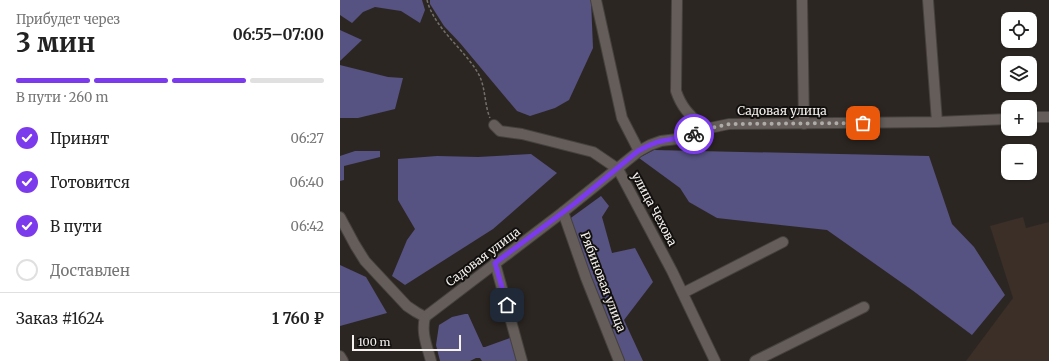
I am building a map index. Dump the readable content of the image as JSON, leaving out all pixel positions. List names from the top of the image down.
{
  "streets": {
    "street": ["Садовая улица", "улица Чехова", "Рябиновая улица"]
  },
  "crossings": [
    ["Садовая улица", "улица Чехова"],
    ["Садовая улица", "Рябиновая улица"]
  ],
  "scale_bar": "100 m",
  "page": {
    "heading": ["3 мин", "Прибудет через", "06:55–07:00"],
    "panel": ["Заказ #1624", "1 760 ₽"],
    "map_buttons": ["+", "−"],
    "bar": "В пути · 260 m",
    "list": [
      ["Принят", "06:27"],
      ["Готовится", "06:40"],
      ["В пути", "06:42"],
      "Доставлен"
    ],
    "scale": "100 m"
  }
}
